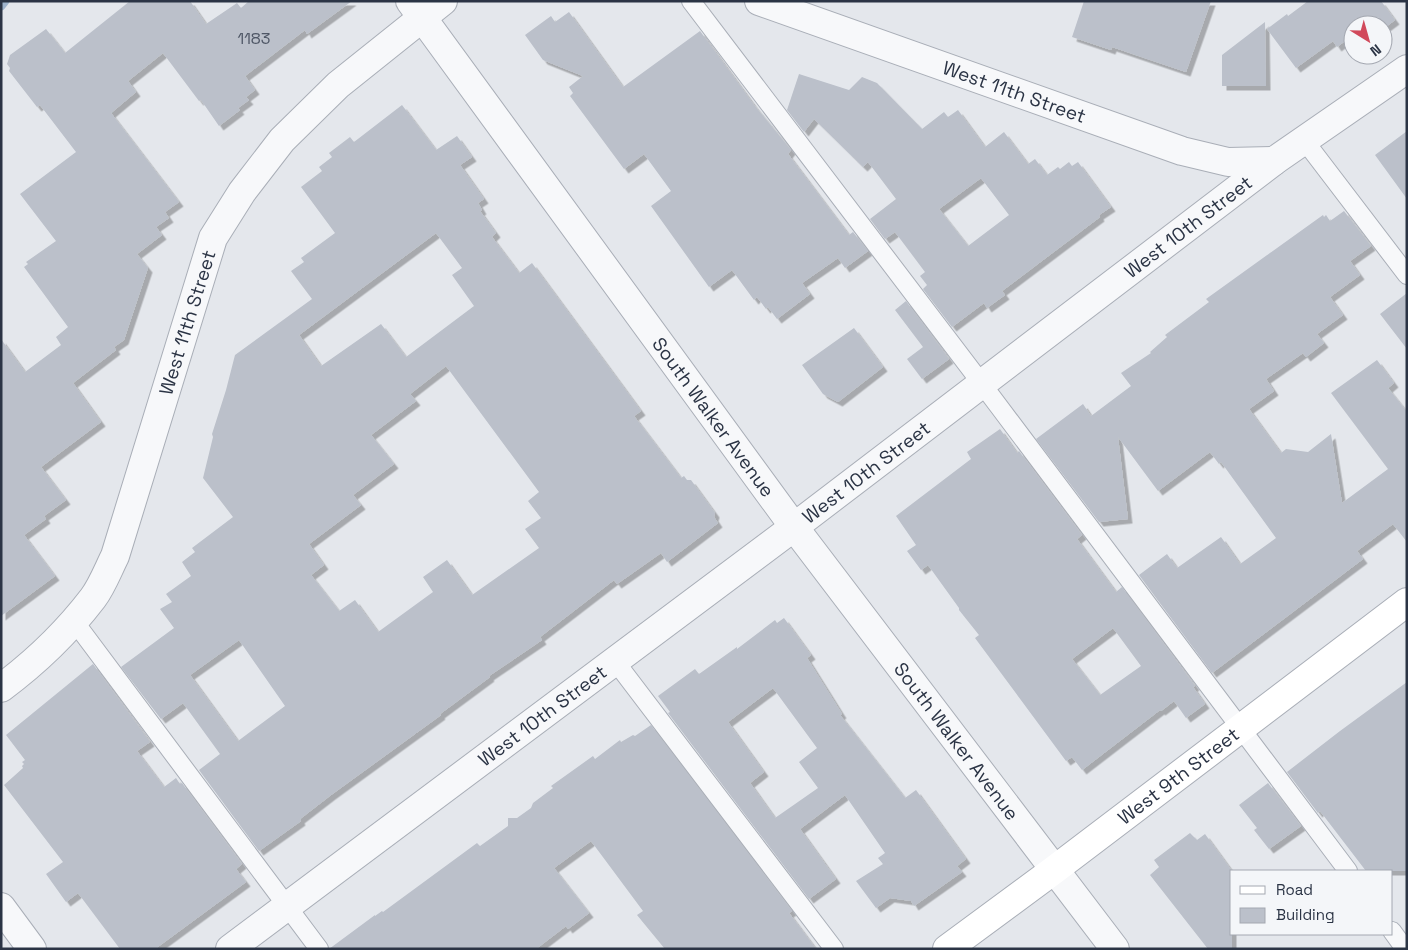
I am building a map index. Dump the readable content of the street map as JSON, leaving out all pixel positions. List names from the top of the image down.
{
  "streets": {
    "main road": ["West 9th Street"],
    "street": ["West 11th Street", "West 10th Street", "South Walker Avenue"]
  },
  "crossings": [
    ["West 11th Street", "West 10th Street"],
    ["West 11th Street", "South Walker Avenue"],
    ["West 10th Street", "South Walker Avenue"],
    ["South Walker Avenue", "West 9th Street"]
  ],
  "house_numbers": ["1183"],
  "legend": ["Road", "Building"],
  "north": "bottom right"
}
